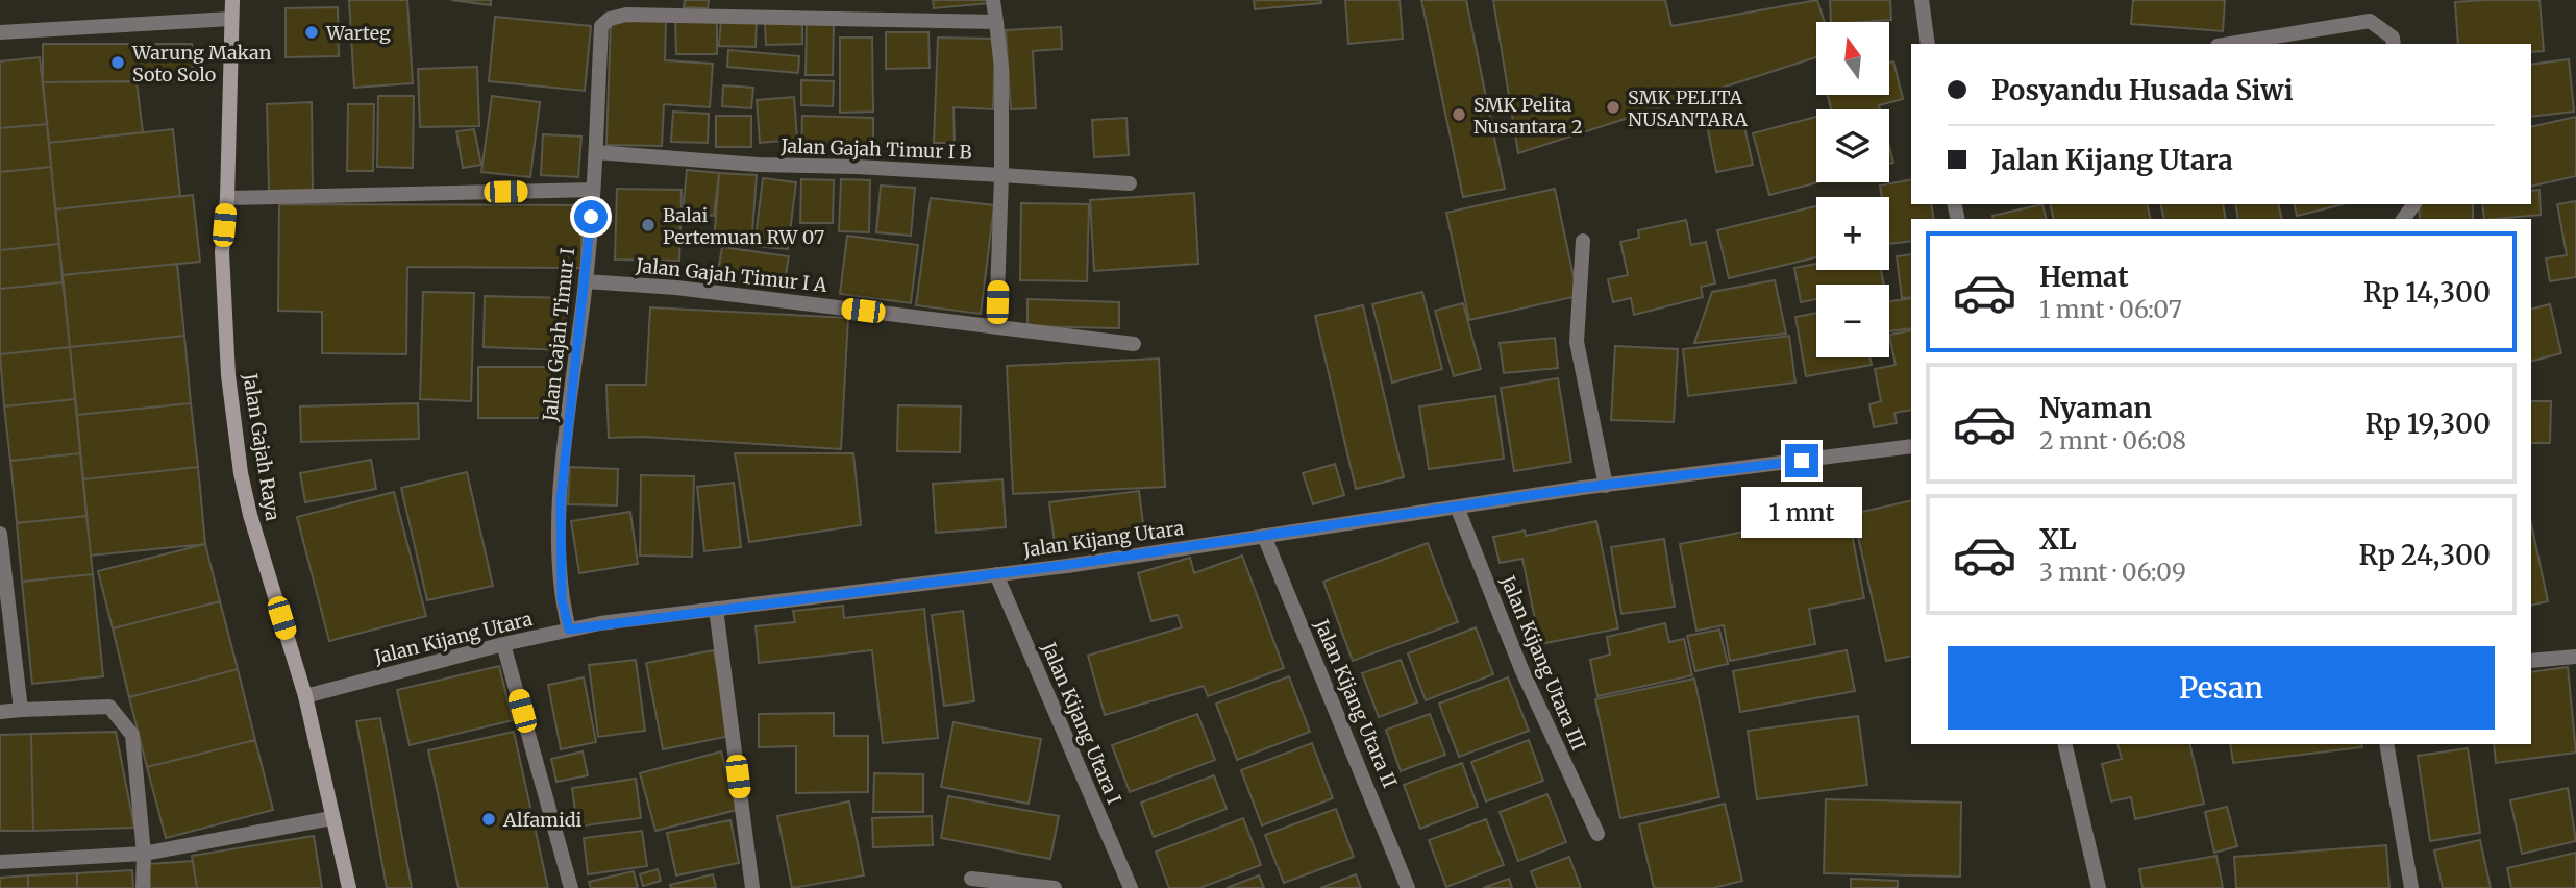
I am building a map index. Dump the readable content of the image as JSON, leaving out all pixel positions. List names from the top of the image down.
{
  "streets": {
    "main road": ["Jalan Gajah Raya"],
    "street": [
      "Jalan Gajah Timur I B",
      "Jalan Gajah Timur I A",
      "Jalan Gajah Timur I",
      "Jalan Kijang Utara",
      "Jalan Kijang Utara III",
      "Jalan Kijang Utara II",
      "Jalan Kijang Utara I"
    ]
  },
  "crossings": [
    ["Jalan Gajah Timur I B", "Jalan Gajah Timur I"],
    ["Jalan Gajah Timur I A", "Jalan Gajah Timur I"],
    ["Jalan Gajah Timur I", "Jalan Kijang Utara"],
    ["Jalan Gajah Raya", "Jalan Kijang Utara"],
    ["Jalan Kijang Utara", "Jalan Kijang Utara III"],
    ["Jalan Kijang Utara", "Jalan Kijang Utara II"],
    ["Jalan Kijang Utara", "Jalan Kijang Utara I"]
  ],
  "places": [
    "Warteg",
    "Warung Makan Soto Solo",
    "SMK PELITA NUSANTARA",
    "SMK Pelita Nusantara 2",
    "Balai Pertemuan RW 07",
    "Alfamidi"
  ],
  "north": "top",
  "page": {
    "map_buttons": ["+", "−"],
    "banner": ["Posyandu Husada Siwi", "Jalan Kijang Utara"],
    "list": [
      {
        "name": "Hemat",
        "note": "1 mnt · 06:07",
        "value": "Rp 14,300"
      },
      {
        "name": "Nyaman",
        "note": "2 mnt · 06:08",
        "value": "Rp 19,300"
      },
      {
        "name": "XL",
        "note": "3 mnt · 06:09",
        "value": "Rp 24,300"
      }
    ],
    "bubble": "1 mnt",
    "buttons": "Pesan"
  }
}
